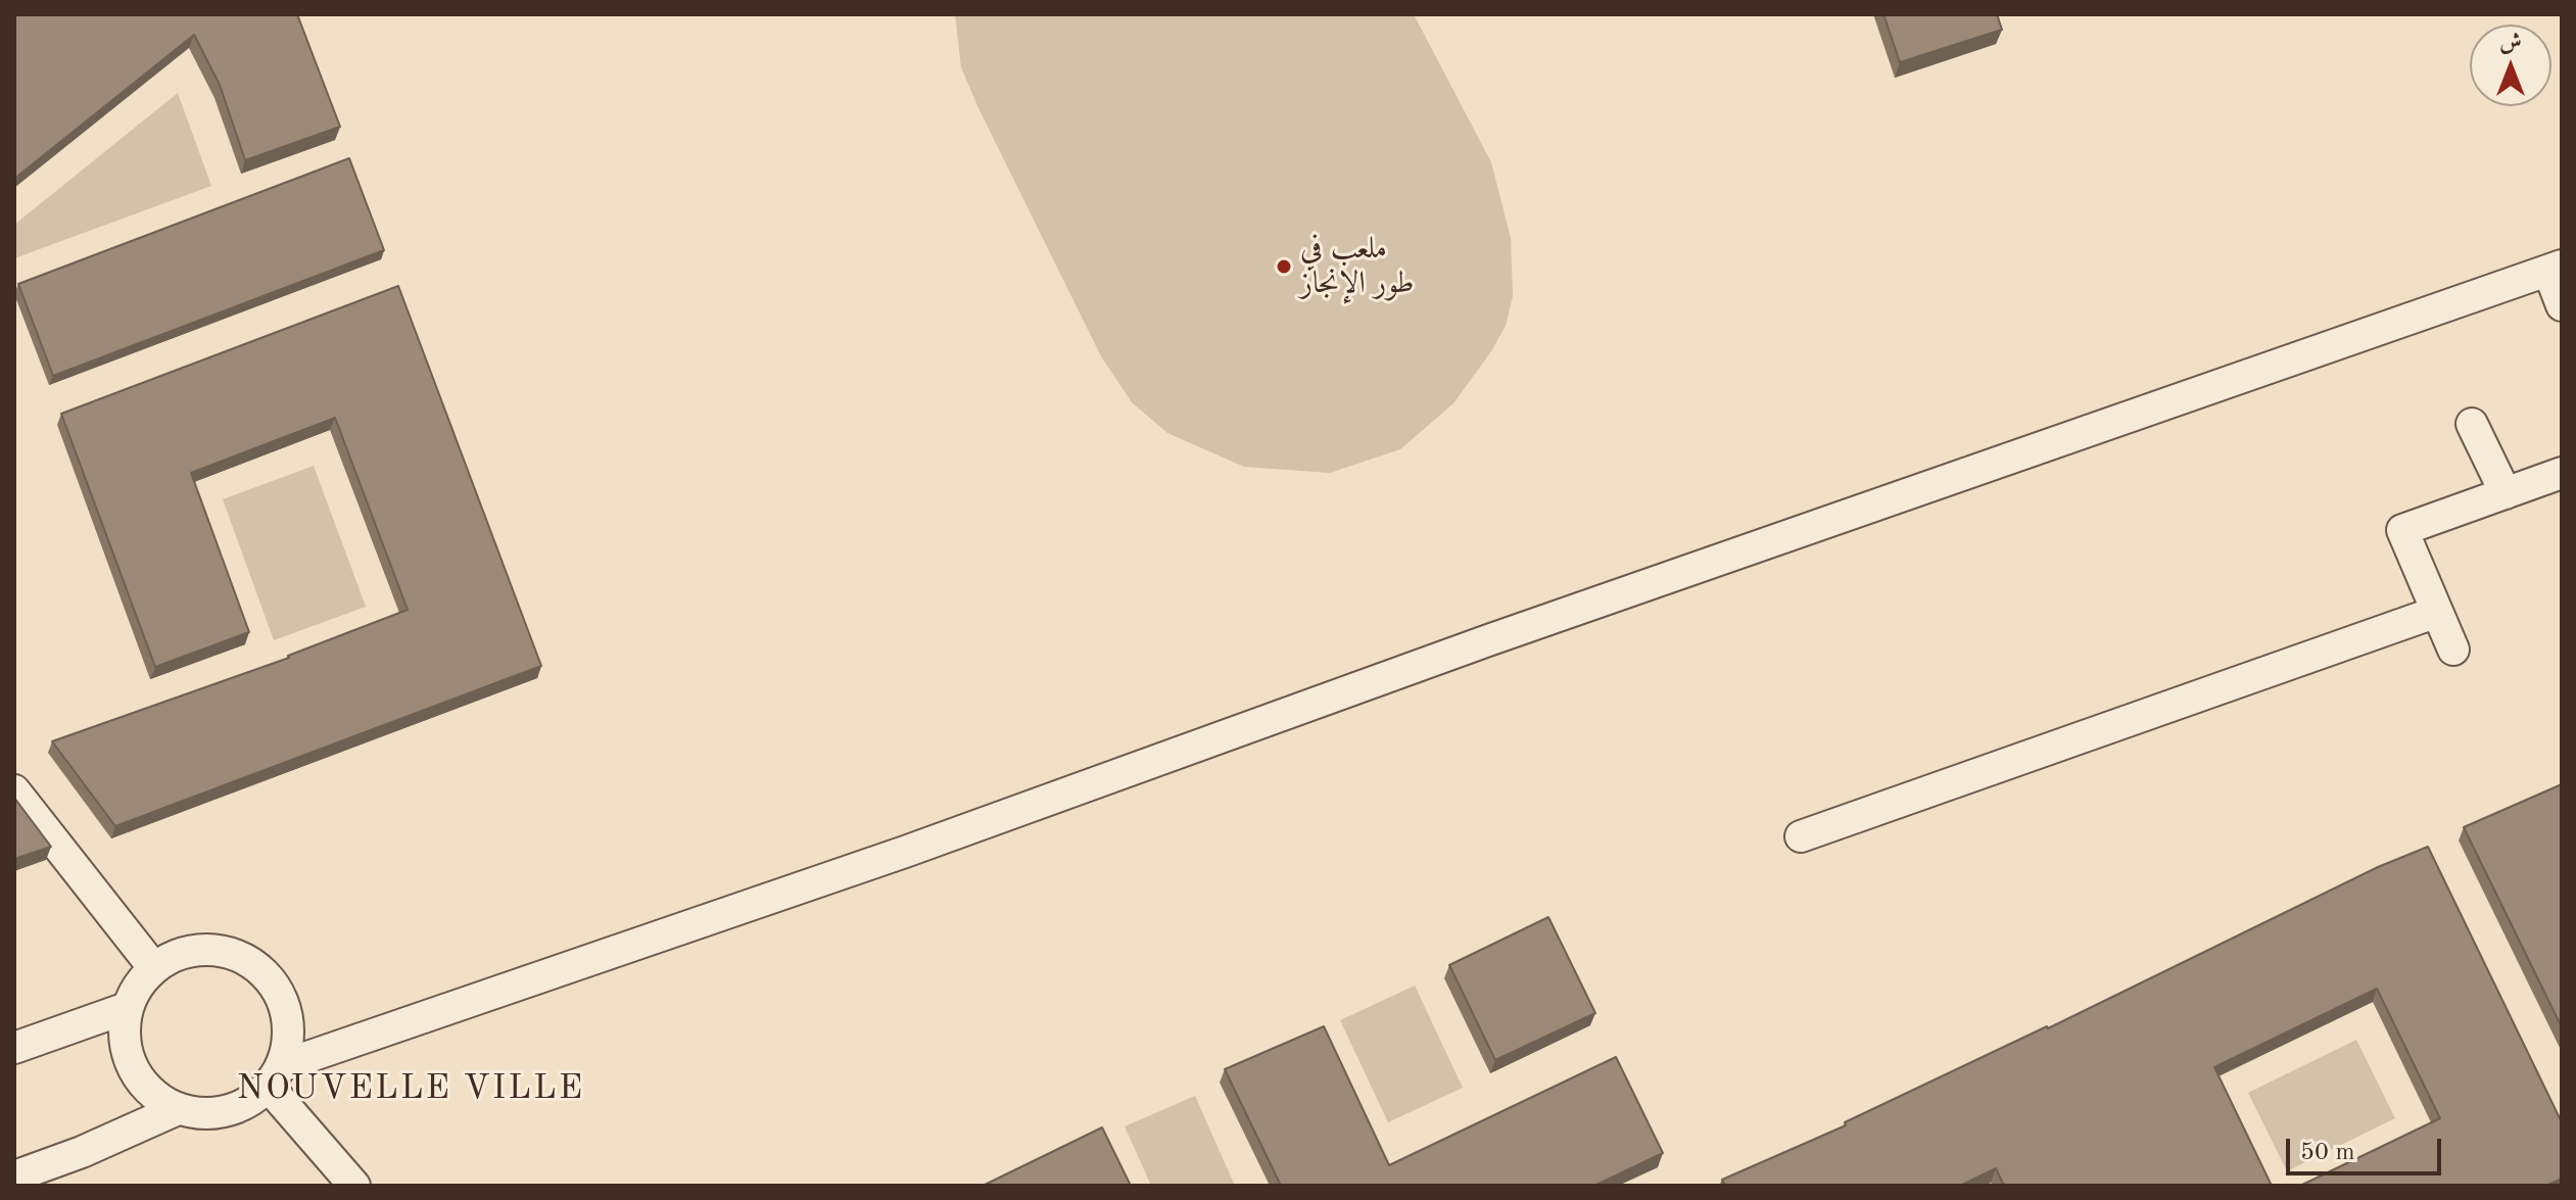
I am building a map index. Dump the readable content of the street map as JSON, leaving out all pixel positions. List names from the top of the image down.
{
  "districts": ["NOUVELLE VILLE"],
  "places": ["ملعب في طور الإنجاز"],
  "scale_bar": "50 m",
  "north": "top"
}
